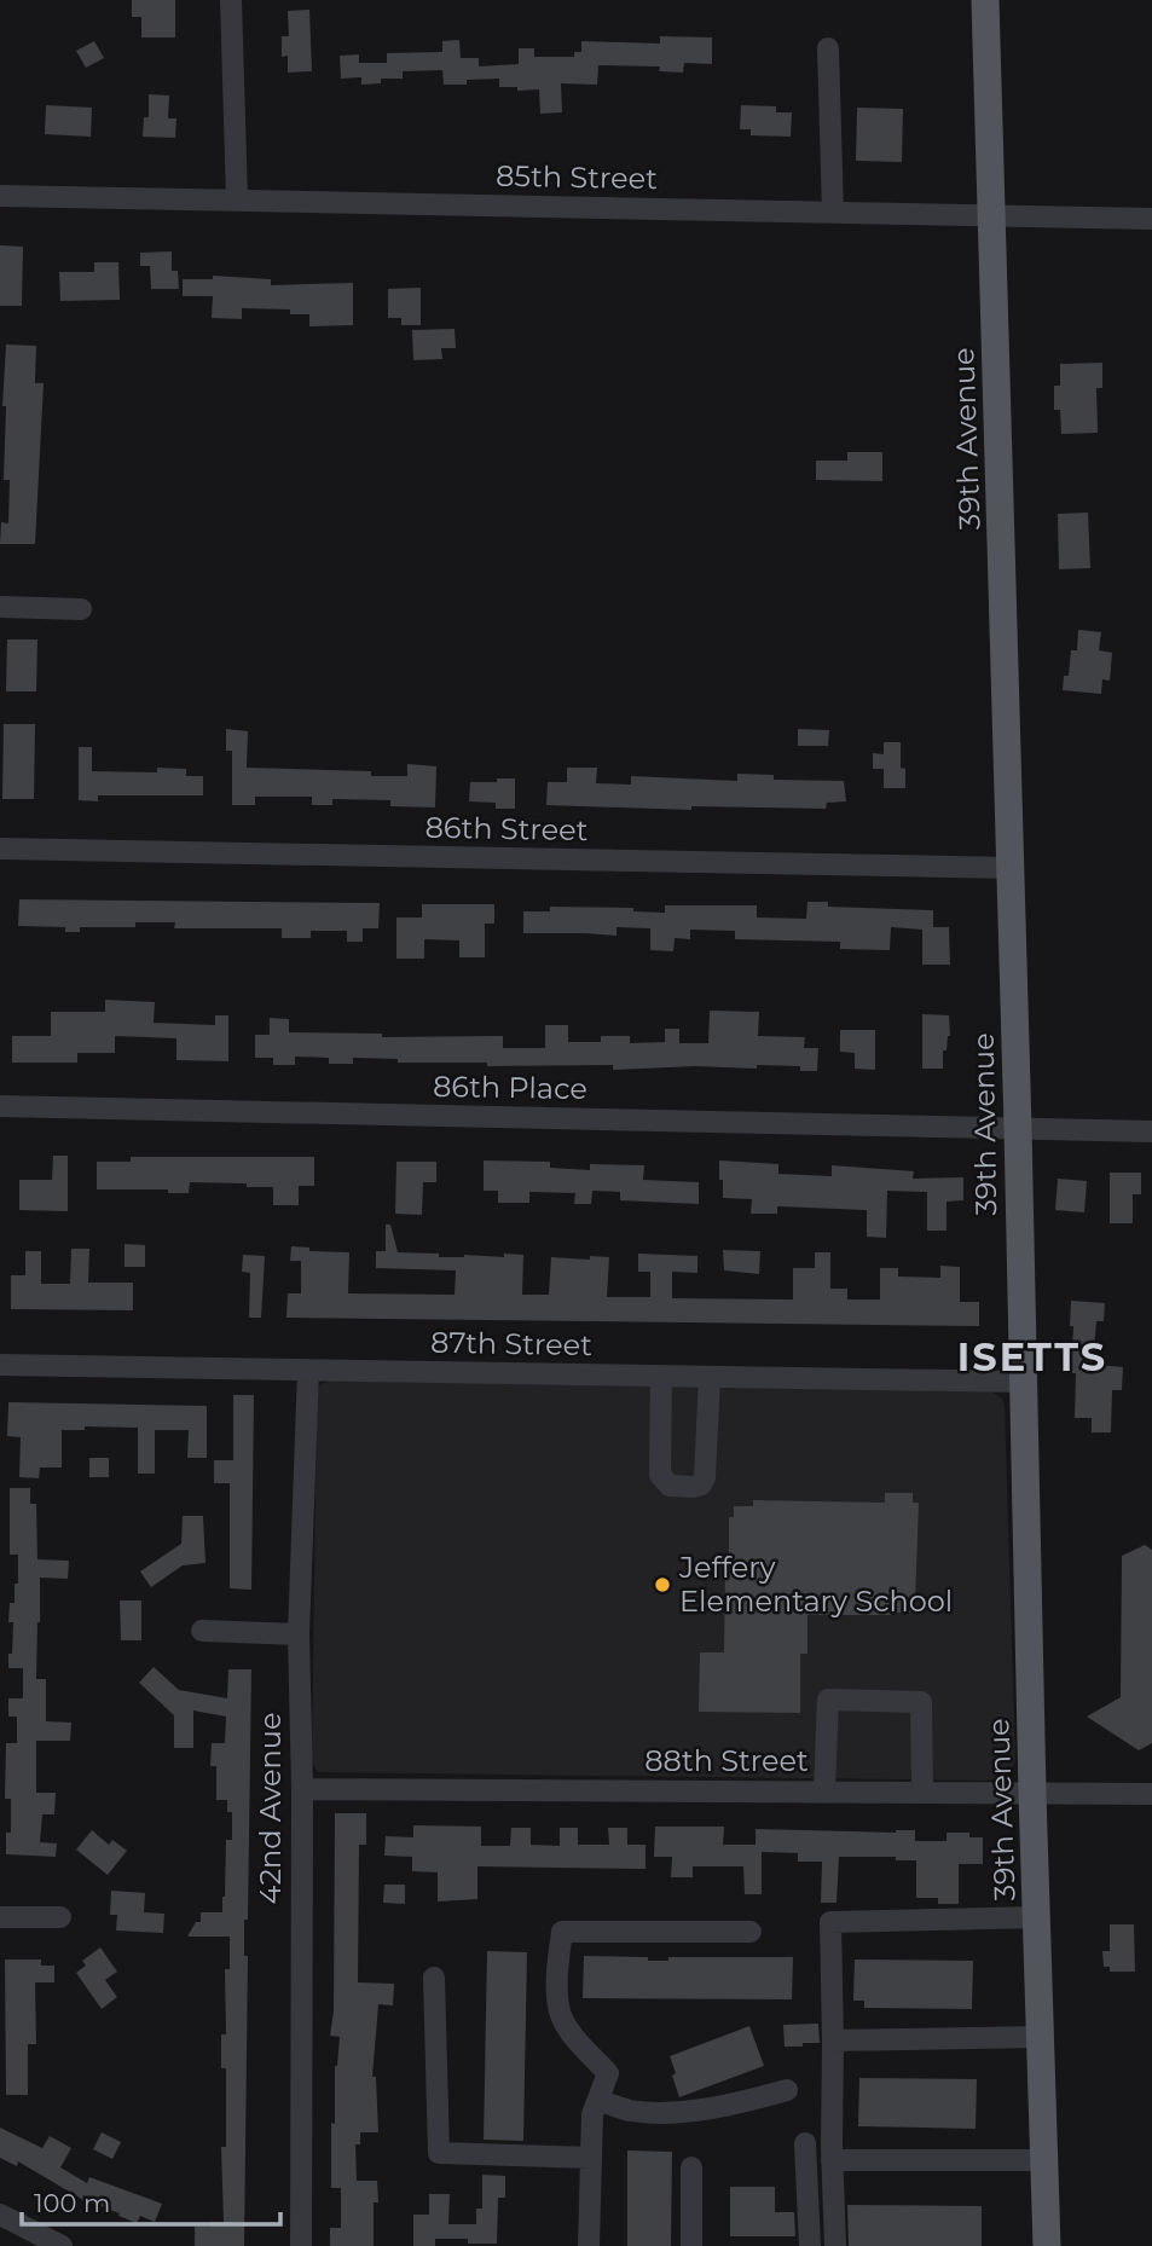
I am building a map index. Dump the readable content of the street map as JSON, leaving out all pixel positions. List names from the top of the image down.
{
  "streets": {
    "main road": ["39th Avenue"],
    "street": [
      "85th Street",
      "86th Street",
      "86th Place",
      "87th Street",
      "88th Street",
      "42nd Avenue"
    ]
  },
  "crossings": [
    ["85th Street", "39th Avenue"],
    ["39th Avenue", "86th Street"],
    ["39th Avenue", "86th Place"],
    ["39th Avenue", "87th Street"],
    ["39th Avenue", "88th Street"],
    ["87th Street", "42nd Avenue"],
    ["88th Street", "42nd Avenue"]
  ],
  "districts": ["ISETTS"],
  "places": ["Jeffery Elementary School"],
  "scale_bar": "100 m"
}
